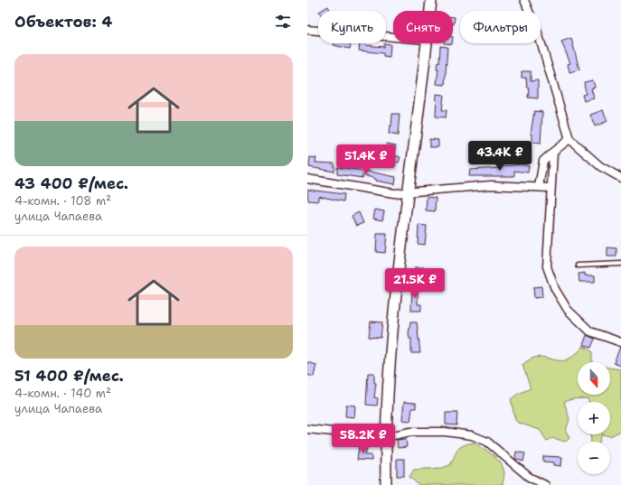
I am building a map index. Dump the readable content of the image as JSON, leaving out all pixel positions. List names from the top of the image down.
{
  "north": "bottom",
  "page": {
    "heading": "Объектов: 4",
    "chip": ["Купить", "Снять", "Фильтры"],
    "list": [
      {
        "name": "43 400 ₽/мес.",
        "note": "4-комн. · 108 m² · улица Чапаева"
      },
      {
        "name": "51 400 ₽/мес.",
        "note": "4-комн. · 140 m² · улица Чапаева"
      }
    ],
    "price": [
      "43.4K ₽",
      "51.4K ₽",
      "21.5K ₽",
      "58.2K ₽"
    ],
    "map_buttons": ["+", "−"]
  }
}
